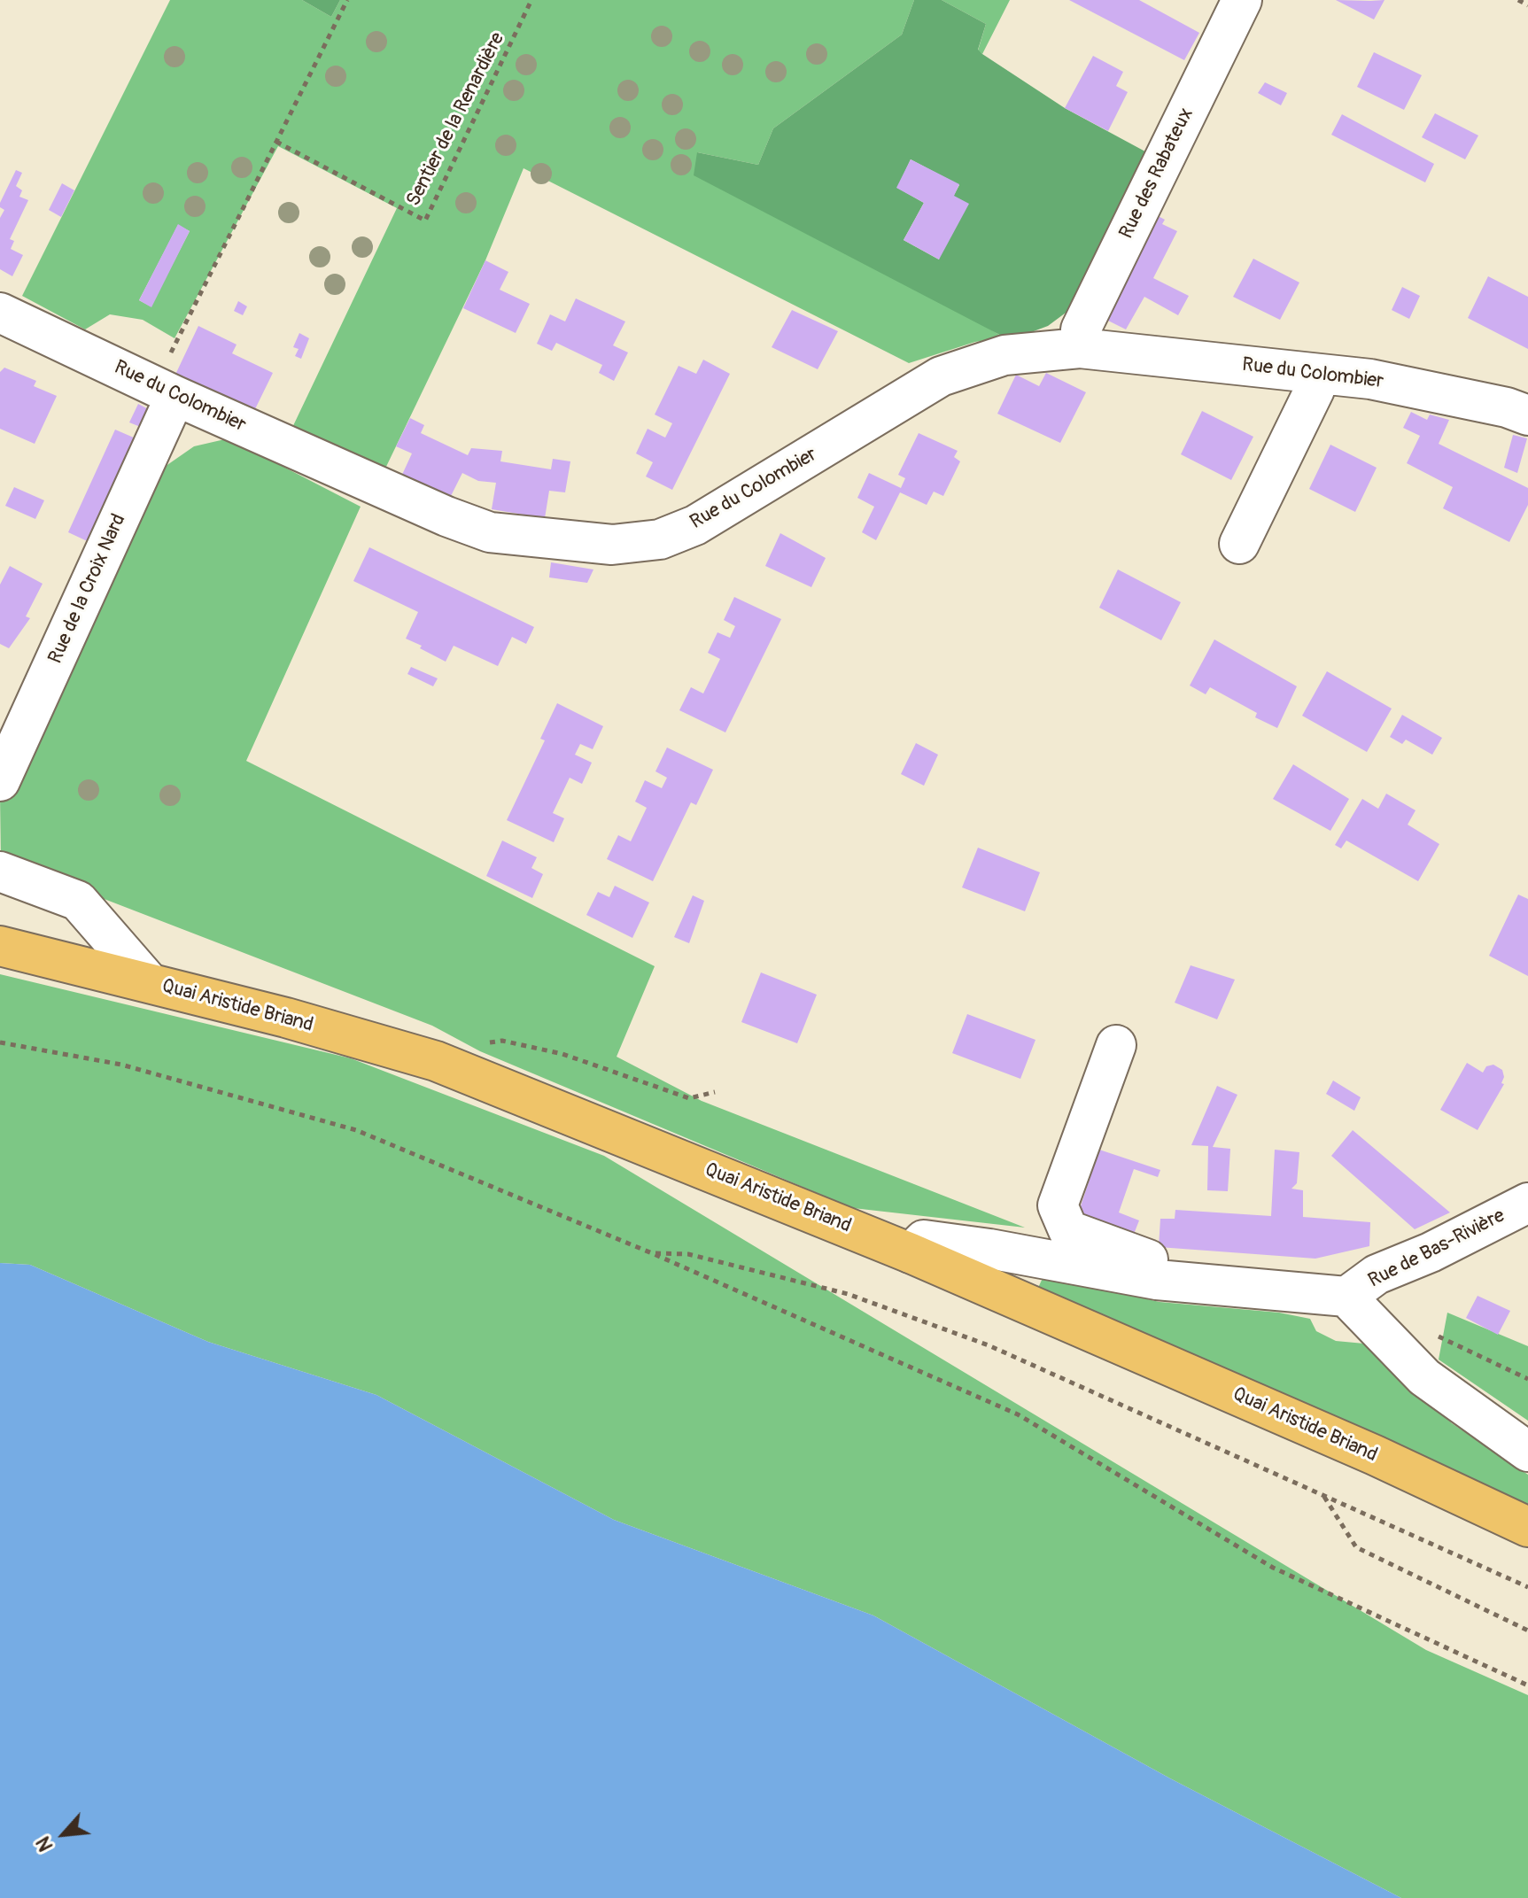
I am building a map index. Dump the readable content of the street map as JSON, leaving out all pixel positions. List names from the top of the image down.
{
  "streets": {
    "main road": ["Quai Aristide Briand"],
    "street": [
      "Rue des Rabateux",
      "Rue du Colombier",
      "Rue de la Croix Nard",
      "Rue de Bas-Rivière"
    ],
    "path": ["Sentier de la Renardière"]
  },
  "crossings": [
    ["Rue des Rabateux", "Rue du Colombier"],
    ["Rue du Colombier", "Rue de la Croix Nard"]
  ],
  "north": "bottom left"
}
